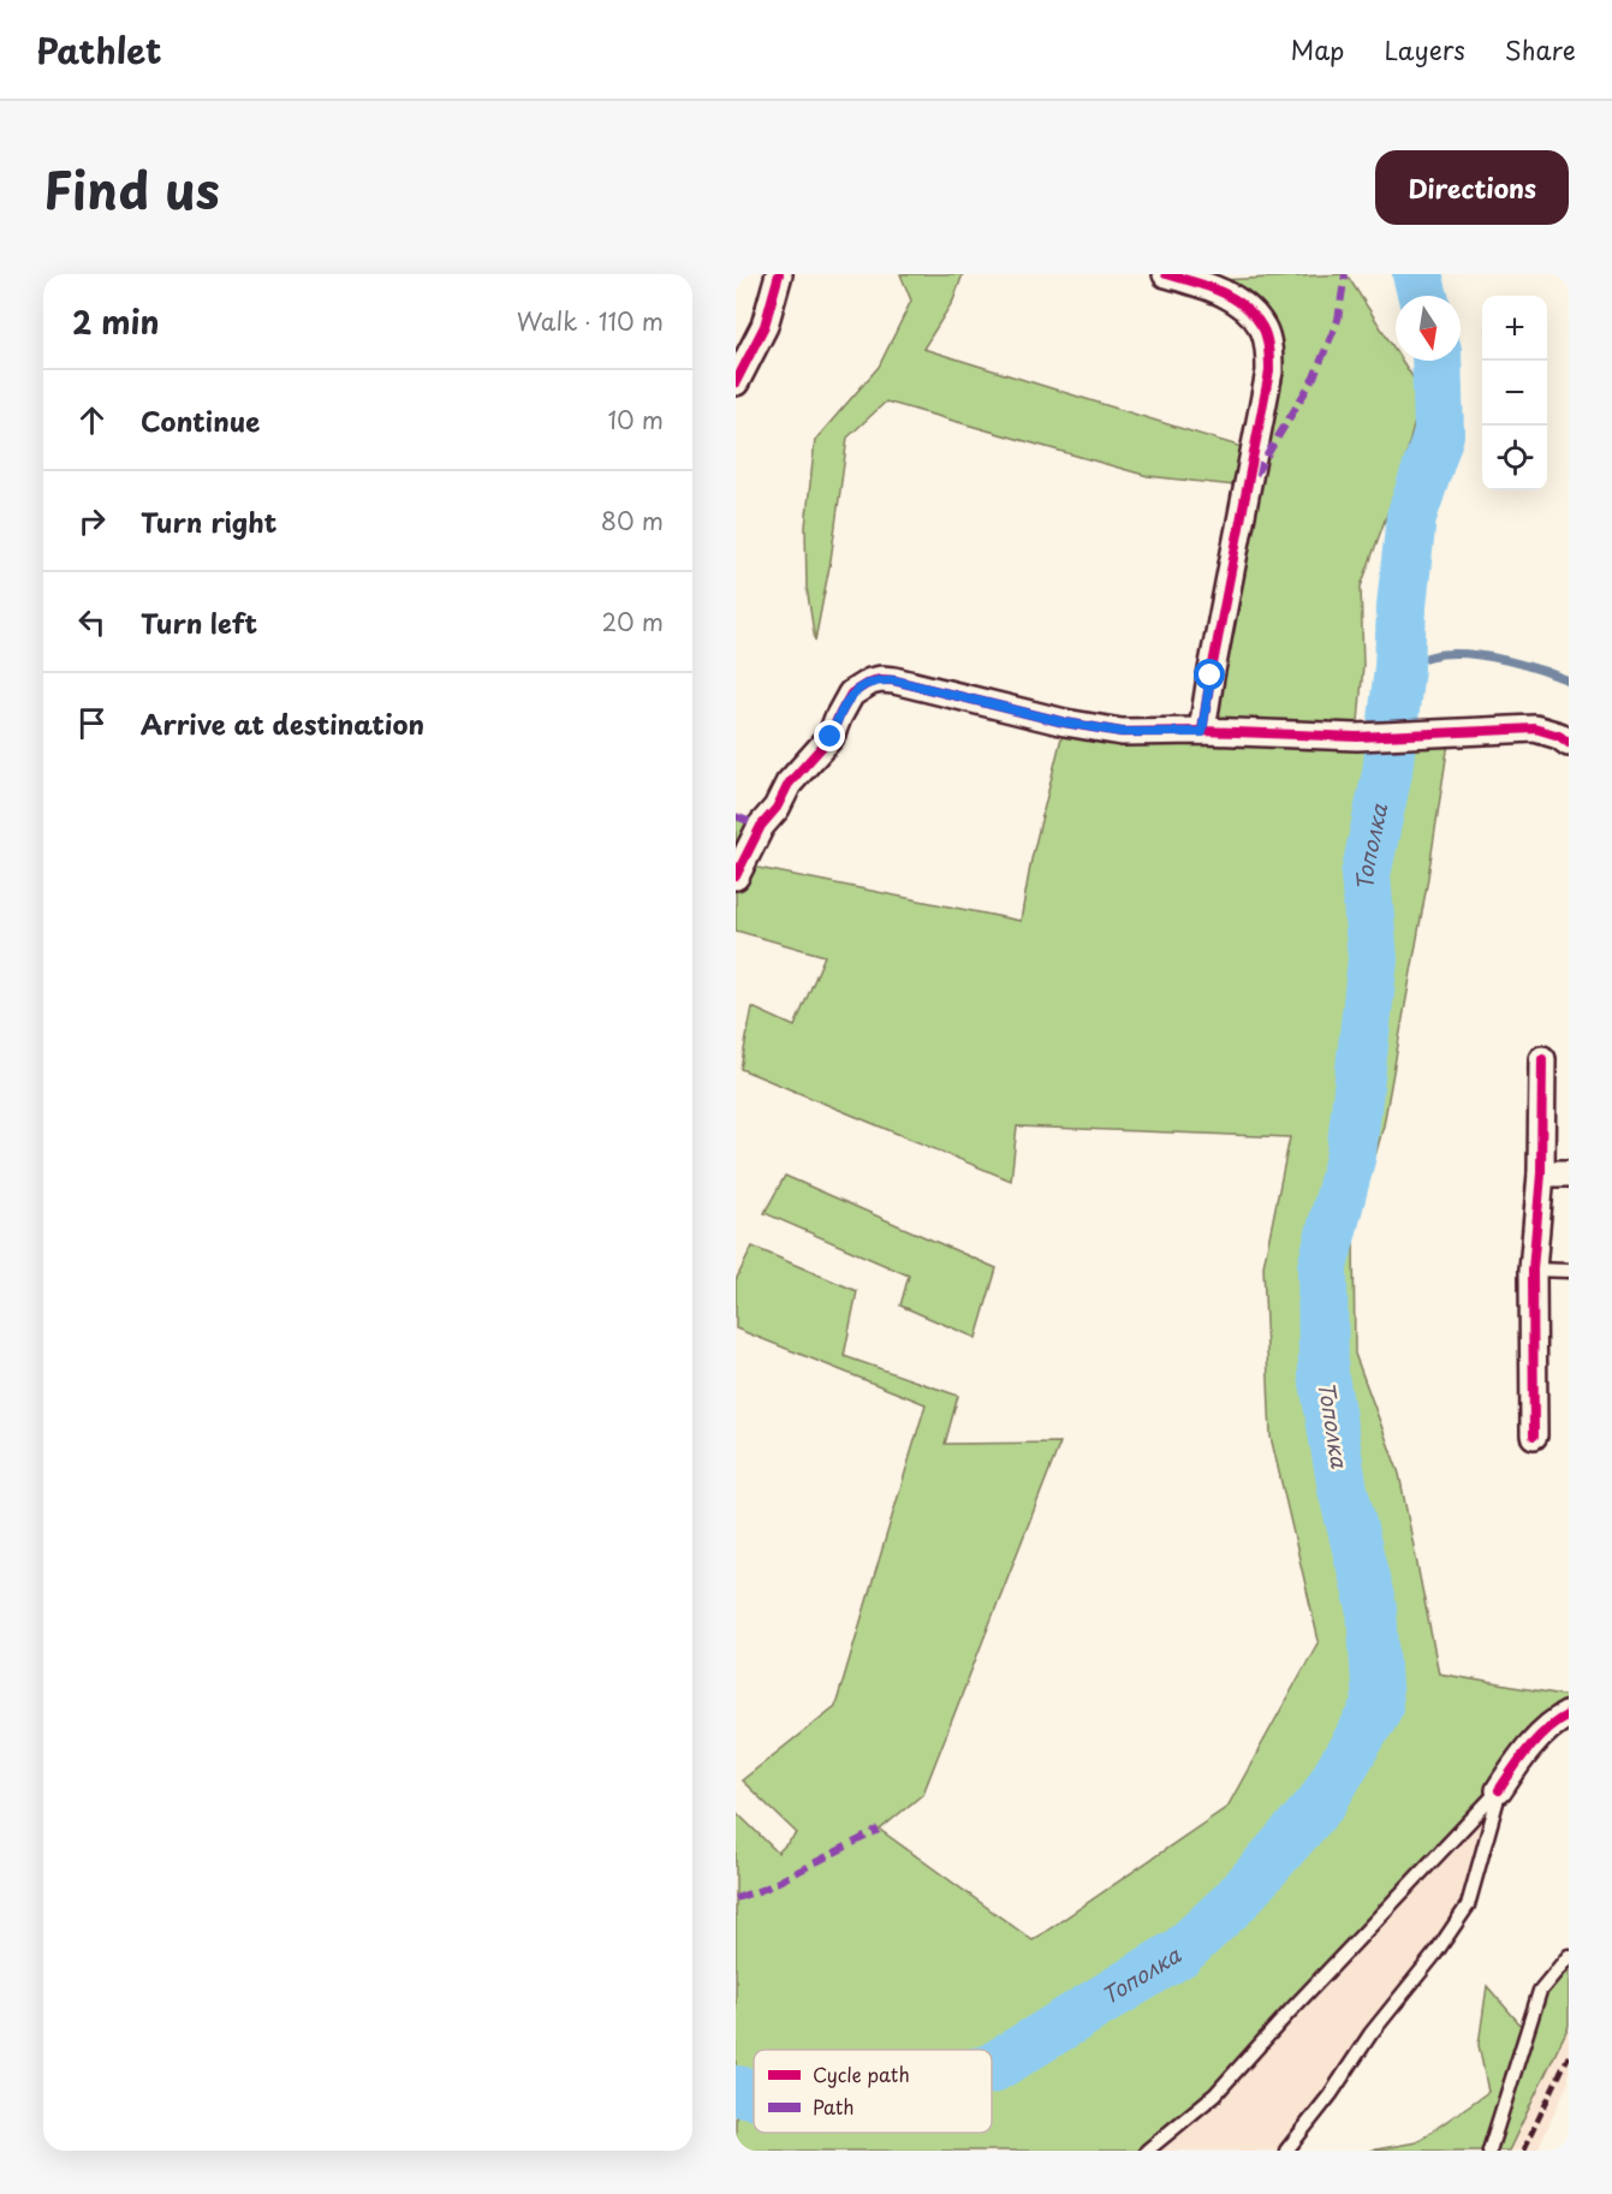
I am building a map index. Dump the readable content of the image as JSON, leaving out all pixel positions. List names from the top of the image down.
{
  "water": ["Тополка"],
  "legend": ["Cycle path", "Path"],
  "north": "bottom",
  "page": {
    "header": "Pathlet",
    "nav": ["Map", "Layers", "Share"],
    "title": "Find us",
    "buttons": "Directions",
    "heading": ["2 min", "Walk · 110 m"],
    "map_buttons": ["+", "−"],
    "list": [
      ["Continue", "10 m"],
      ["Turn right", "80 m"],
      ["Turn left", "20 m"],
      "Arrive at destination"
    ]
  }
}
